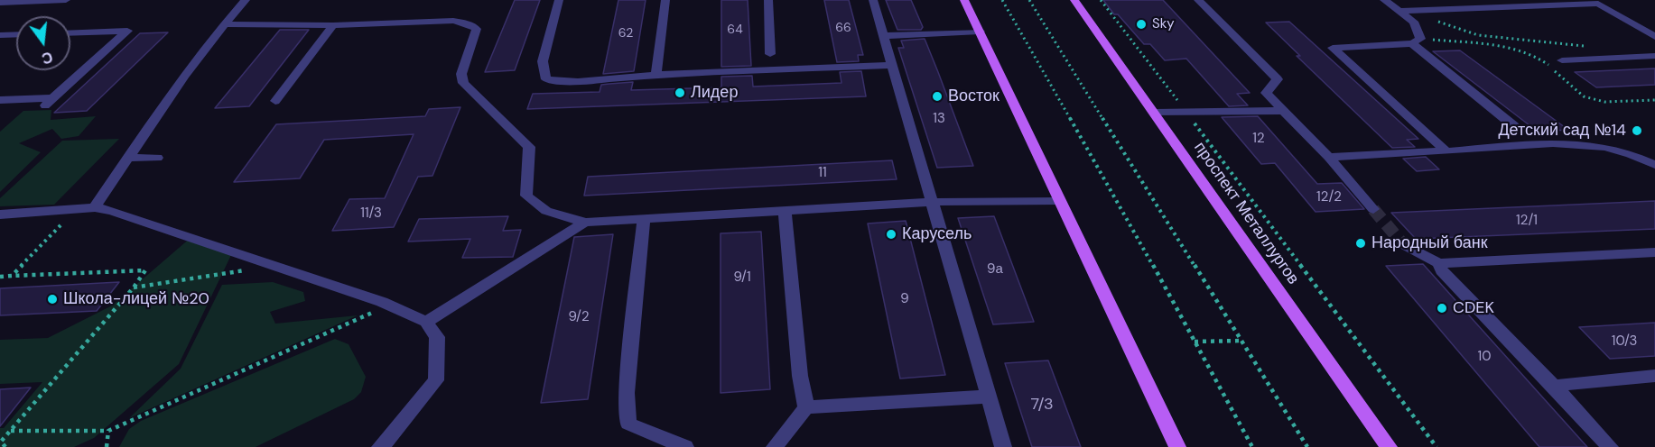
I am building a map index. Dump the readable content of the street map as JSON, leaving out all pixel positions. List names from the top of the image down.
{
  "streets": {
    "main road": ["проспект Металлургов"]
  },
  "places": [
    "Sky",
    "Лидер",
    "Восток",
    "Детский сад №14",
    "Карусель",
    "Народный банк",
    "Школа-лицей №20",
    "CDEK"
  ],
  "house_numbers": [
    "66",
    "64",
    "62",
    "13",
    "12",
    "11",
    "12/2",
    "11/3",
    "12/1",
    "9а",
    "9/1",
    "9",
    "9/2",
    "10/3",
    "10",
    "7/3"
  ],
  "north": "bottom"
}
